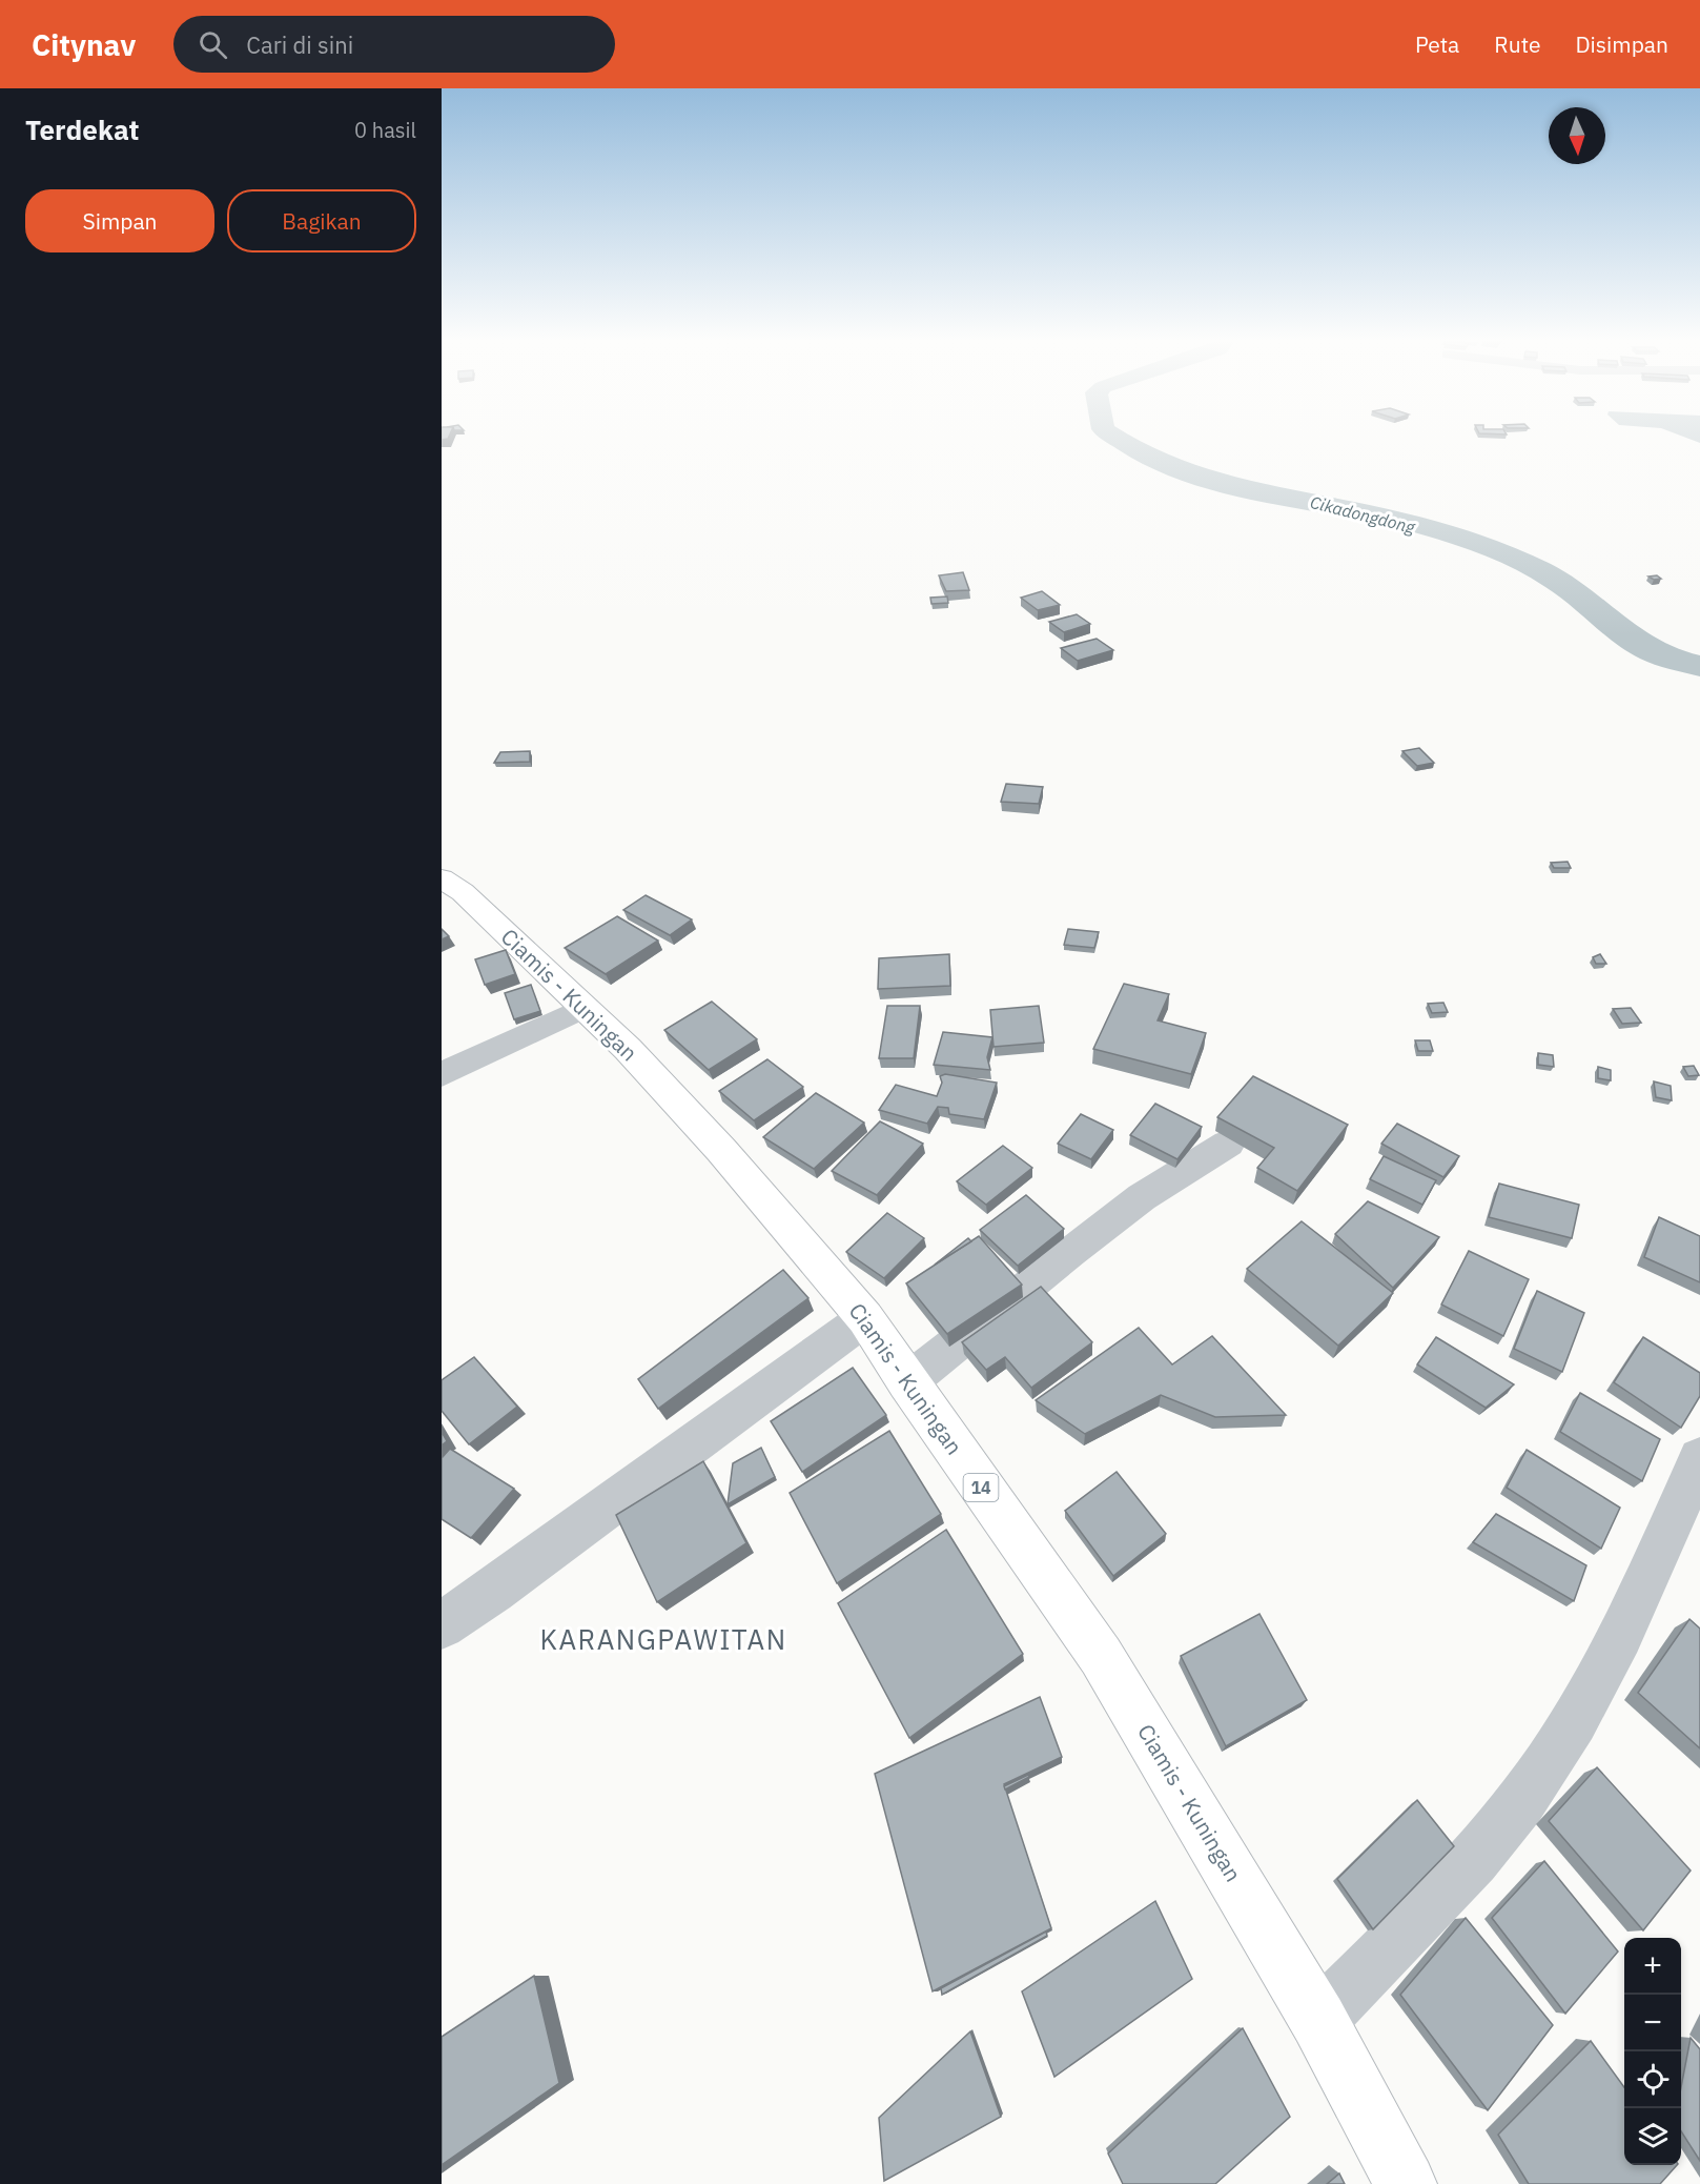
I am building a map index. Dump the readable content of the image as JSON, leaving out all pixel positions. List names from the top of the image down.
{
  "streets": {
    "highway": ["Ciamis - Kuningan", "14"]
  },
  "districts": ["KARANGPAWITAN"],
  "water": ["Cikadongdong"],
  "north": "bottom",
  "page": {
    "header": "Citynav",
    "search": "Cari di sini",
    "nav": ["Peta", "Rute", "Disimpan"],
    "heading": ["Terdekat", "0 hasil"],
    "buttons": ["Simpan", "Bagikan"],
    "map_buttons": ["+", "−"]
  }
}
